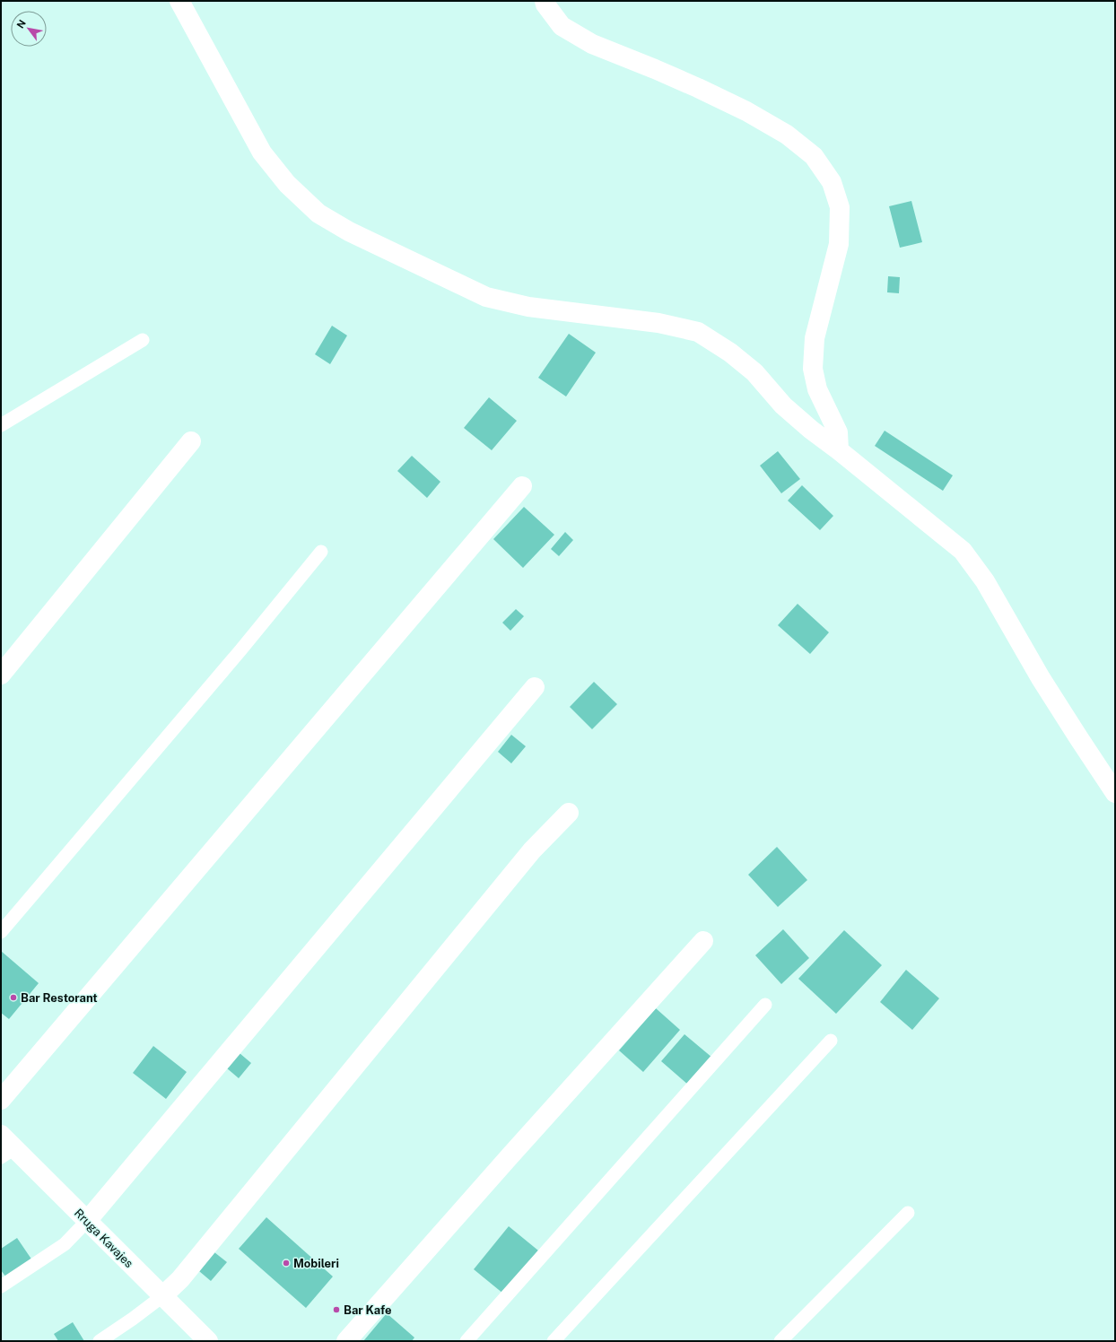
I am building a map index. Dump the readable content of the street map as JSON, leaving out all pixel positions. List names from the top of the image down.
{
  "streets": {
    "street": ["Rruga Kavajes"]
  },
  "places": ["Bar Restorant", "Mobileri", "Bar Kafe"],
  "north": "top left"
}
